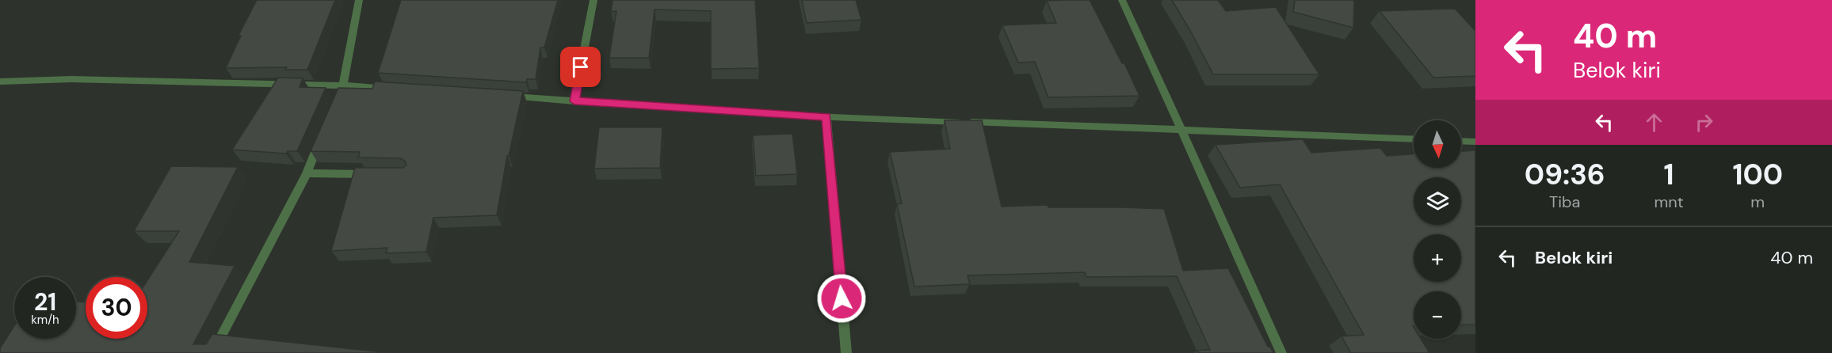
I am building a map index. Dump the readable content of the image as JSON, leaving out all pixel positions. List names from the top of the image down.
{
  "north": "bottom",
  "page": {
    "turn": ["40 m", "Belok kiri"],
    "map_buttons": ["+", "−"],
    "eta": [
      "09:36",
      "Tiba",
      "1",
      "mnt",
      "100",
      "m"
    ],
    "list": [
      {
        "name": "Belok kiri",
        "value": "40 m"
      }
    ],
    "speed": "21 km/h",
    "limit": "30"
  }
}
